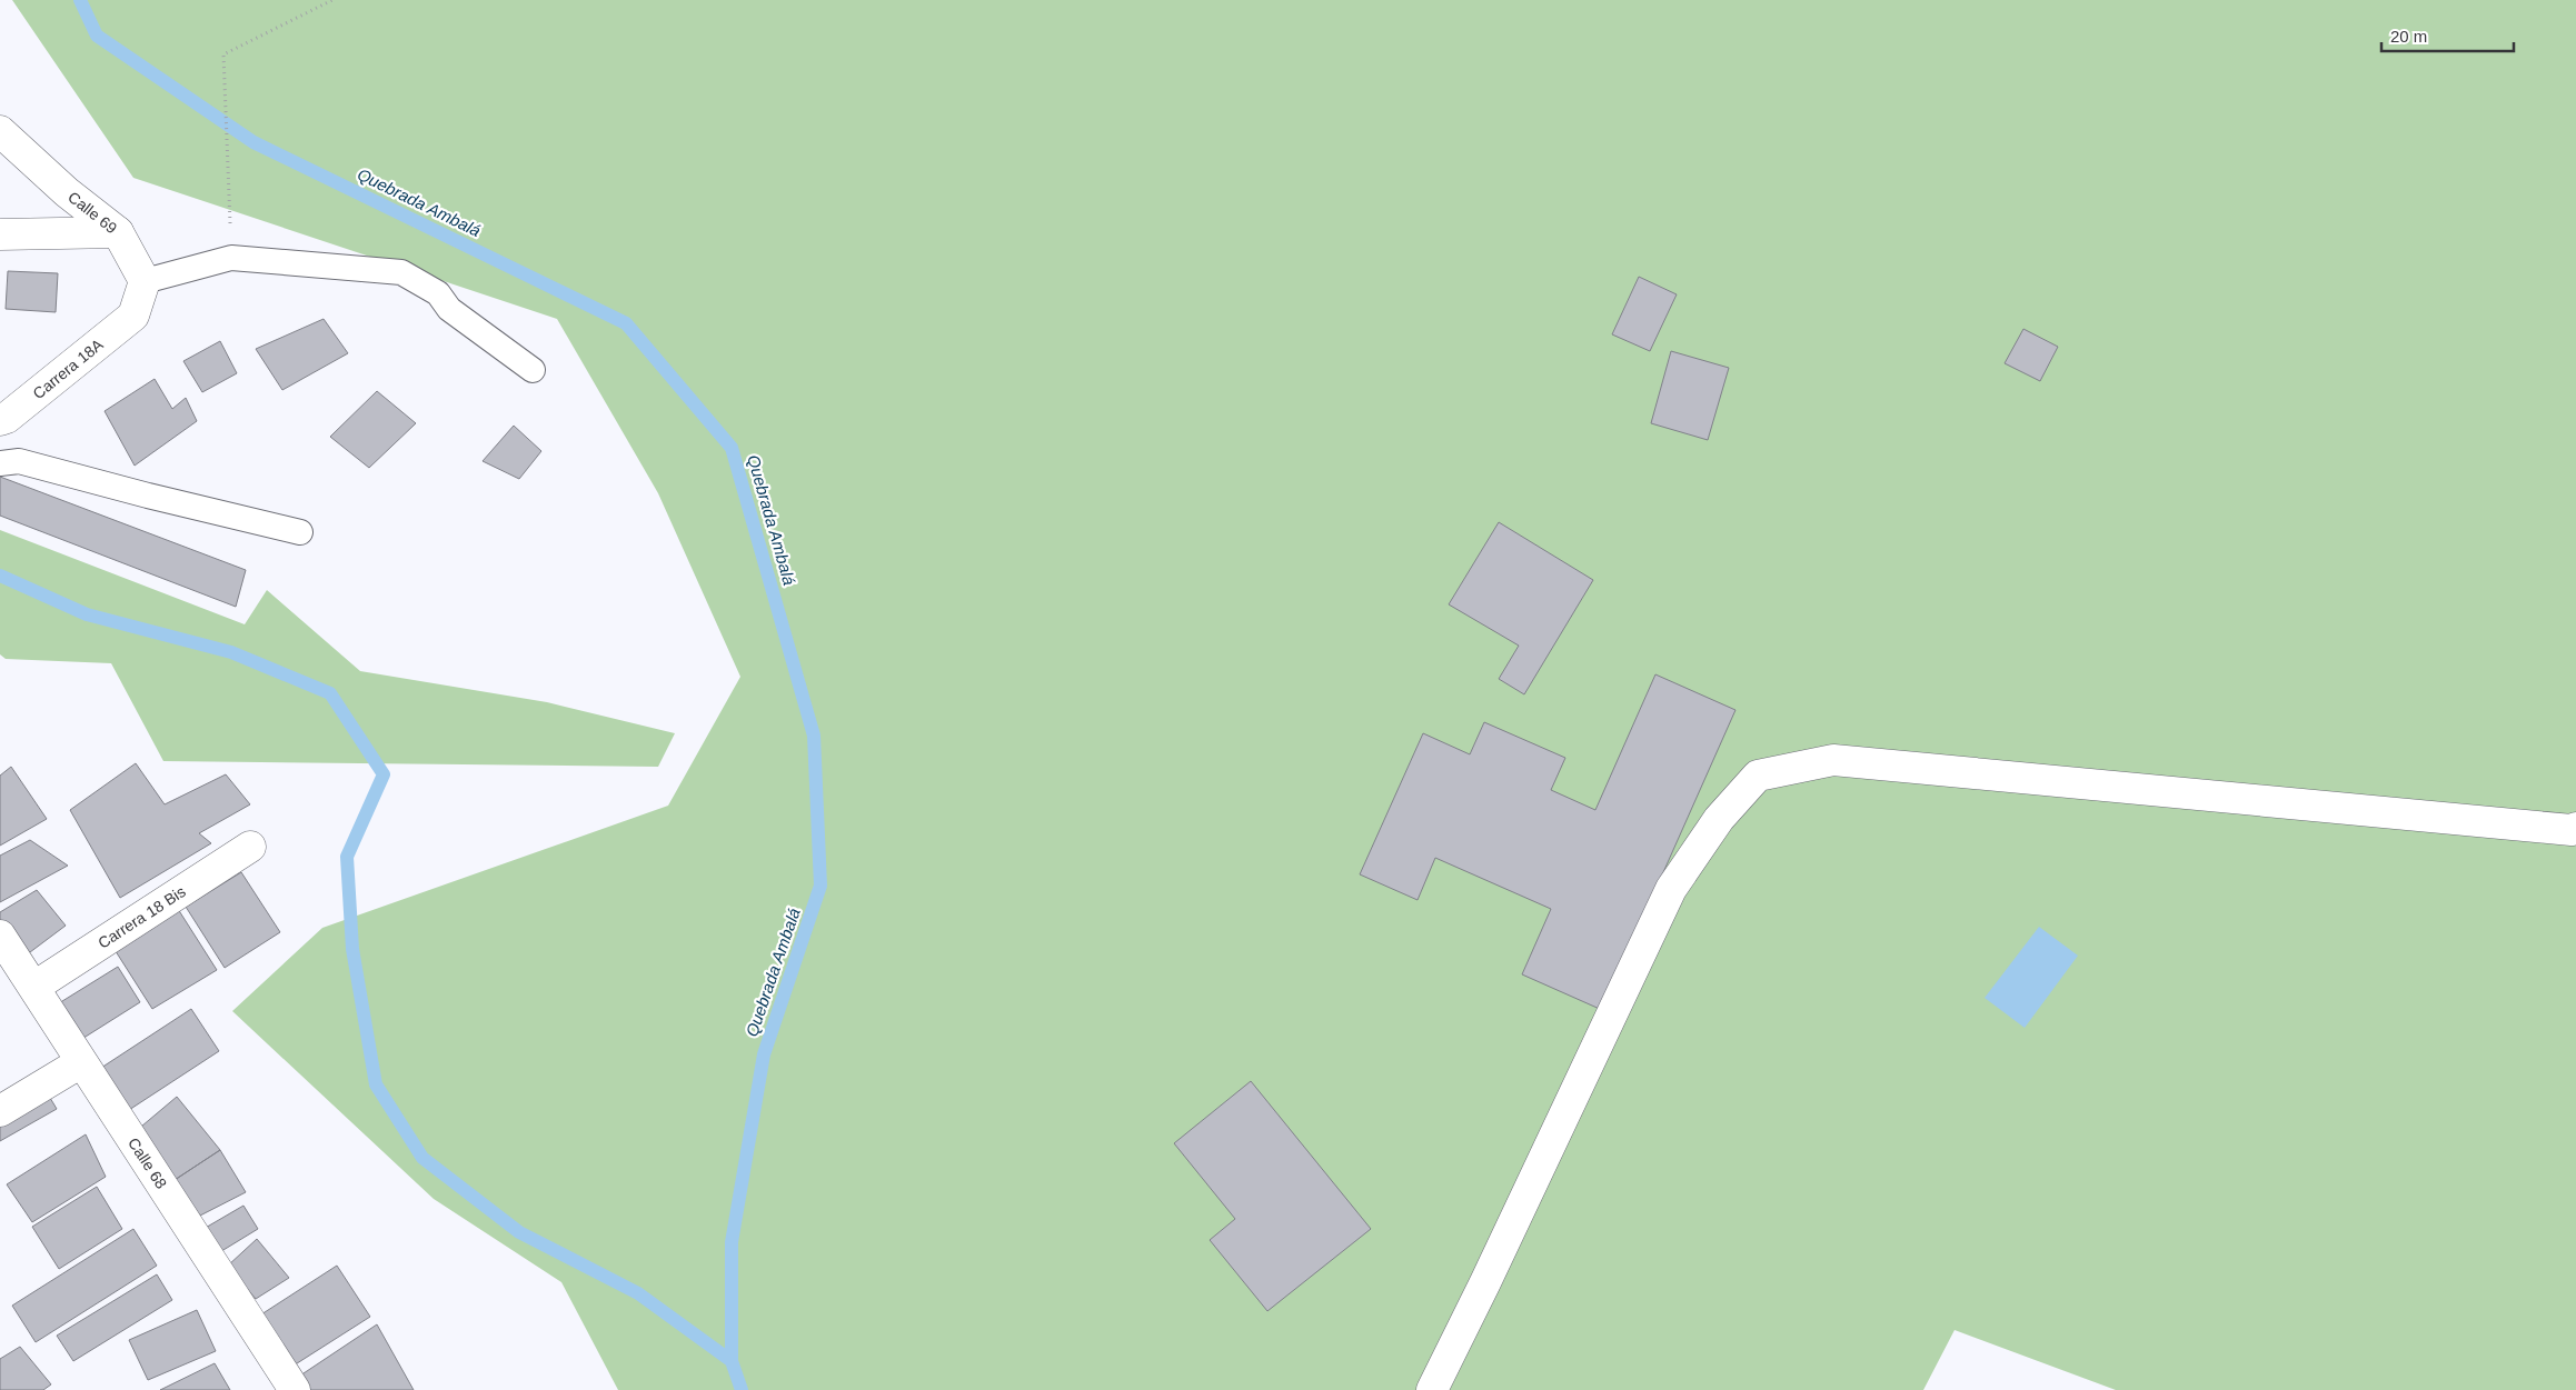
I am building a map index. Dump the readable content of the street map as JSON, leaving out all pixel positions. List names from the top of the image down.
{
  "streets": {
    "street": [
      "Calle 69",
      "Carrera 18A",
      "Carrera 18 Bis",
      "Calle 68"
    ]
  },
  "crossings": [
    ["Calle 69", "Carrera 18A"],
    ["Carrera 18 Bis", "Calle 68"]
  ],
  "water": ["Quebrada Ambalá"],
  "scale_bar": "20 m"
}
